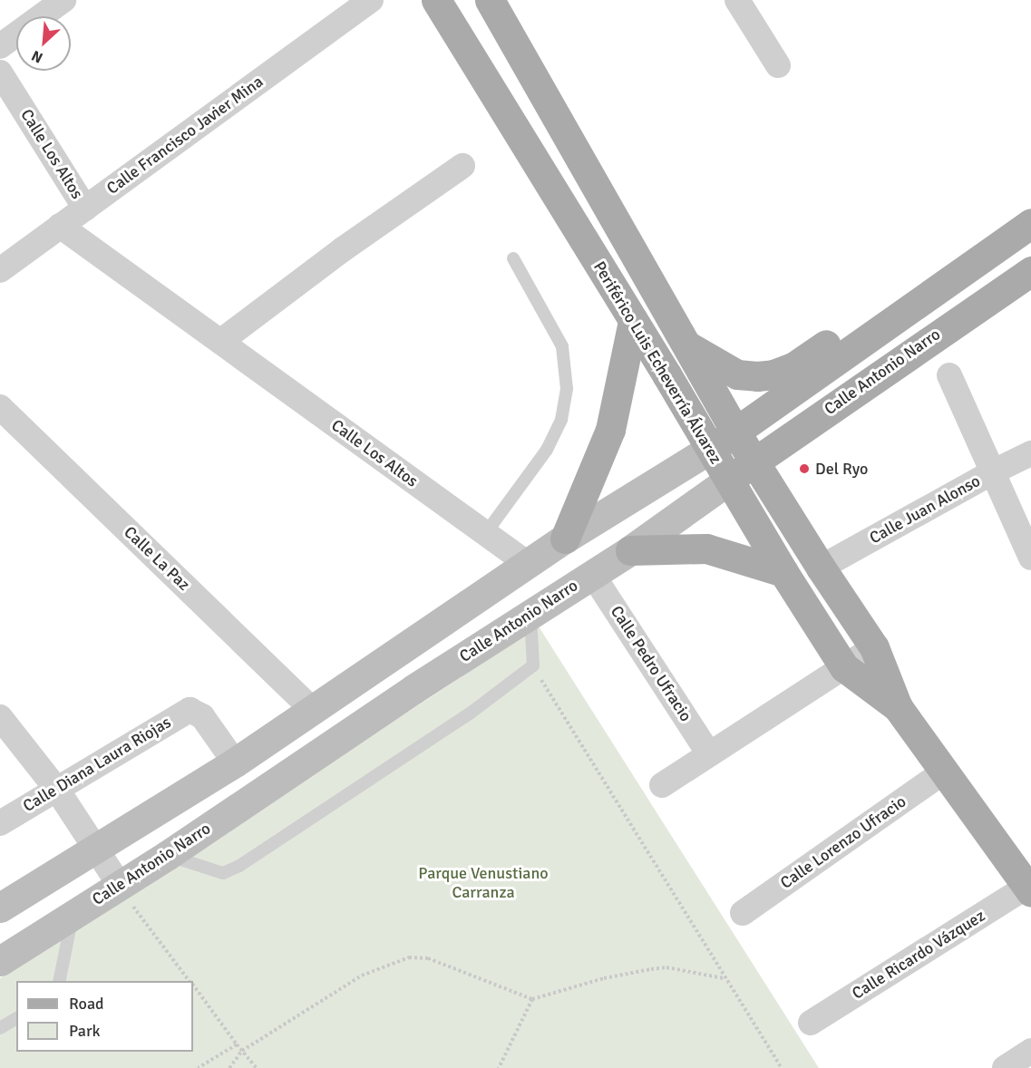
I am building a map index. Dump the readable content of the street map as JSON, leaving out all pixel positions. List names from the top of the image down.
{
  "streets": {
    "main road": ["Periférico Luis Echeverría Álvarez", "Calle Antonio Narro"],
    "street": [
      "Calle Francisco Javier Mina",
      "Calle Los Altos",
      "Calle Juan Alonso",
      "Calle La Paz",
      "Calle Pedro Ufracio",
      "Calle Diana Laura Riojas",
      "Calle Lorenzo Ufracio",
      "Calle Ricardo Vázquez"
    ]
  },
  "crossings": [
    ["Calle Francisco Javier Mina", "Calle Los Altos"],
    ["Periférico Luis Echeverría Álvarez", "Calle Antonio Narro"],
    ["Periférico Luis Echeverría Álvarez", "Calle Juan Alonso"],
    ["Periférico Luis Echeverría Álvarez", "Calle Lorenzo Ufracio"],
    ["Periférico Luis Echeverría Álvarez", "Calle Ricardo Vázquez"],
    ["Calle Antonio Narro", "Calle Pedro Ufracio"]
  ],
  "parks": ["Parque Venustiano Carranza"],
  "places": ["Del Ryo"],
  "legend": ["Road", "Park"],
  "north": "bottom left"
}
